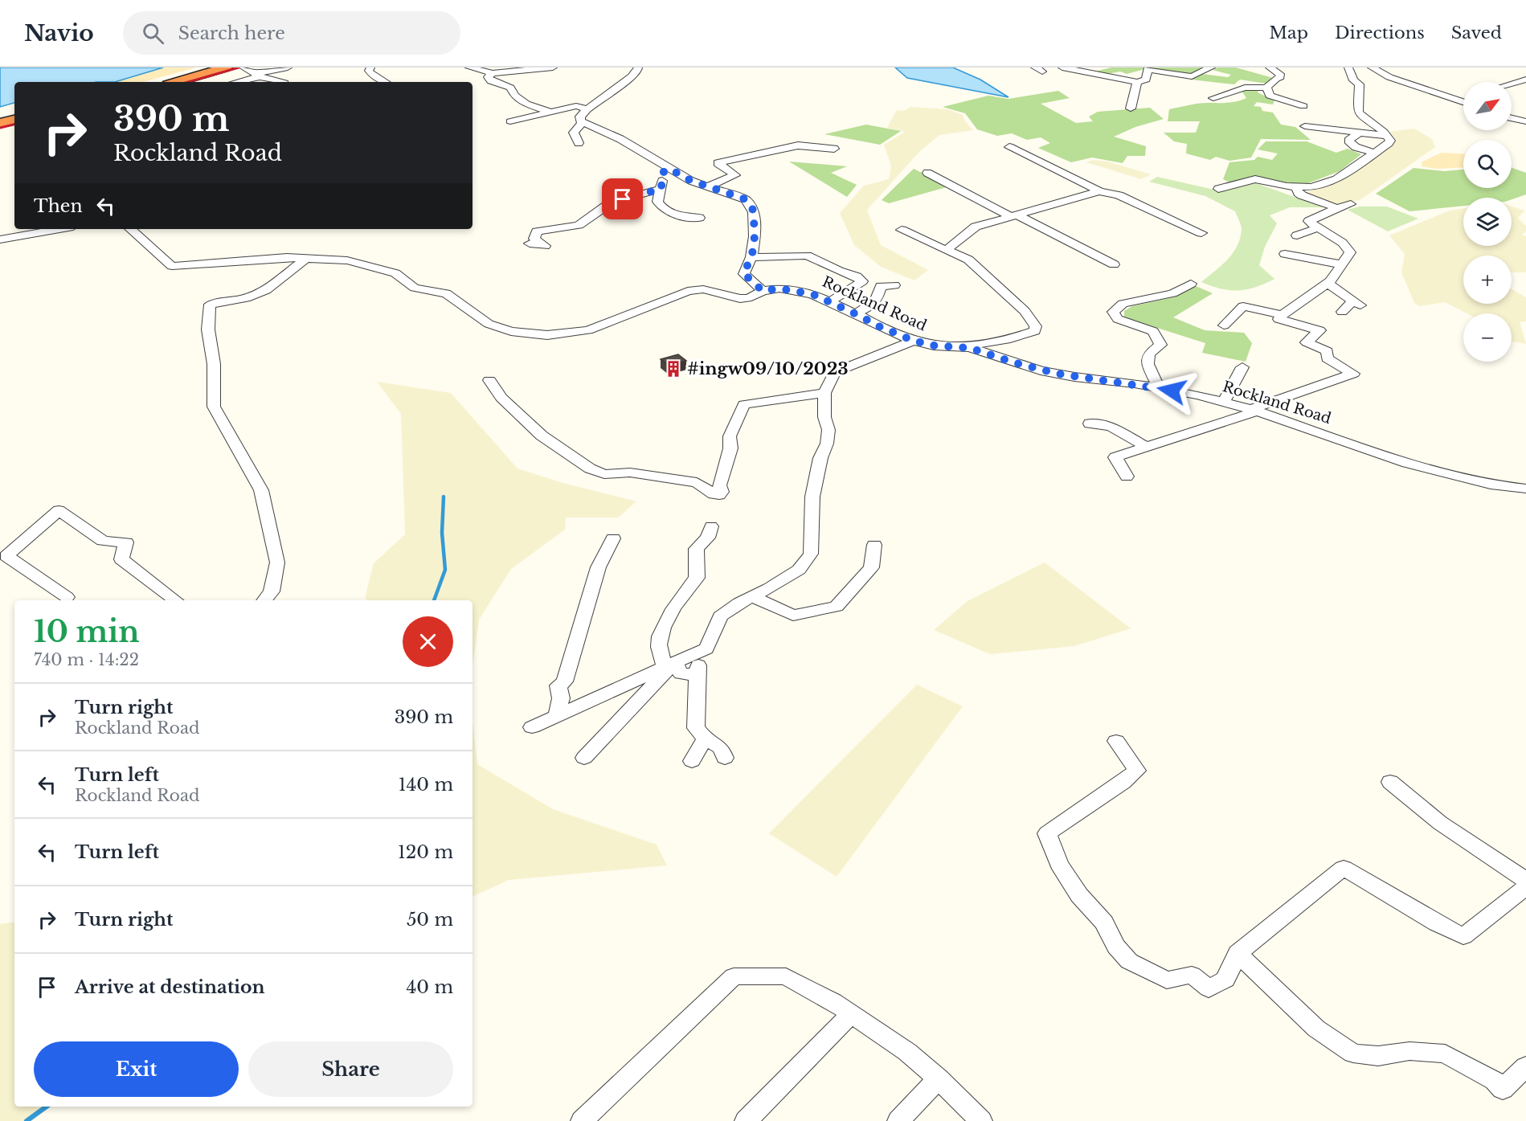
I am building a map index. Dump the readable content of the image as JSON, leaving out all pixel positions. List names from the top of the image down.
{
  "streets": {
    "street": ["Rockland Road"]
  },
  "places": {
    "building": ["#ingw09/10/2023"]
  },
  "north": "top right",
  "page": {
    "header": "Navio",
    "search": "Search here",
    "nav": ["Map", "Directions", "Saved"],
    "map_buttons": ["+", "−"],
    "turn": ["390 m", "Rockland Road"],
    "then": "Then",
    "heading": ["10 min", "740 m · 14:22"],
    "list": [
      {
        "name": "Turn right",
        "note": "Rockland Road",
        "value": "390 m"
      },
      {
        "name": "Turn left",
        "note": "Rockland Road",
        "value": "140 m"
      },
      {
        "name": "Turn left",
        "value": "120 m"
      },
      {
        "name": "Turn right",
        "value": "50 m"
      },
      {
        "name": "Arrive at destination",
        "value": "40 m"
      }
    ],
    "buttons": ["Exit", "Share"]
  }
}
